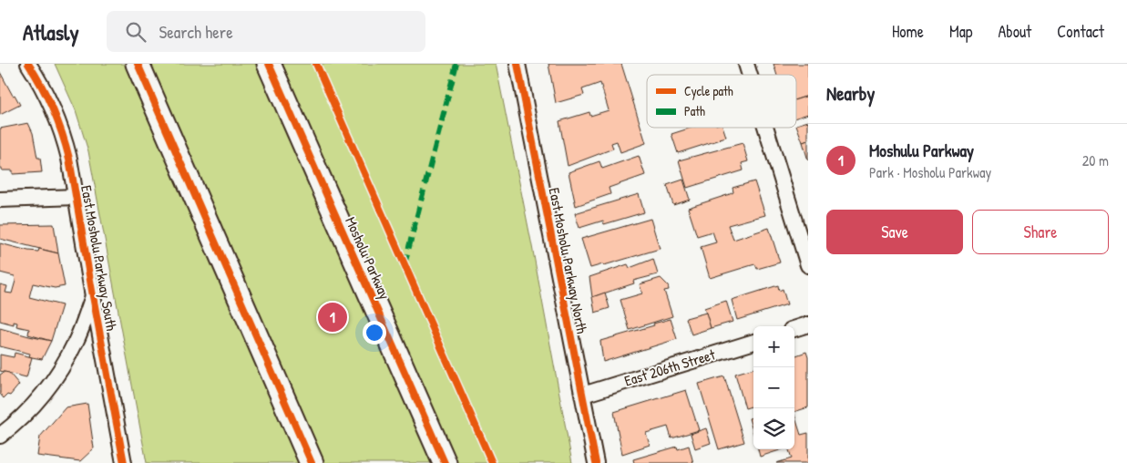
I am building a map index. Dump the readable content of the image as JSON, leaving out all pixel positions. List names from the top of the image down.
{
  "streets": {
    "main road": ["Mosholu Parkway"],
    "street": ["East Mosholu Parkway South", "East Mosholu Parkway North", "East 206th Street"]
  },
  "crossings": [
    ["East Mosholu Parkway North", "East 206th Street"]
  ],
  "legend": ["Cycle path", "Path"],
  "page": {
    "header": "Atlasly",
    "search": "Search here",
    "nav": [
      "Home",
      "Map",
      "About",
      "Contact"
    ],
    "heading": "Nearby",
    "list": [
      {
        "mark": "1",
        "name": "Moshulu Parkway",
        "note": "Park · Mosholu Parkway",
        "value": "20 m"
      }
    ],
    "buttons": ["Save", "Share"],
    "pins": "1",
    "map_buttons": ["+", "−"]
  }
}
